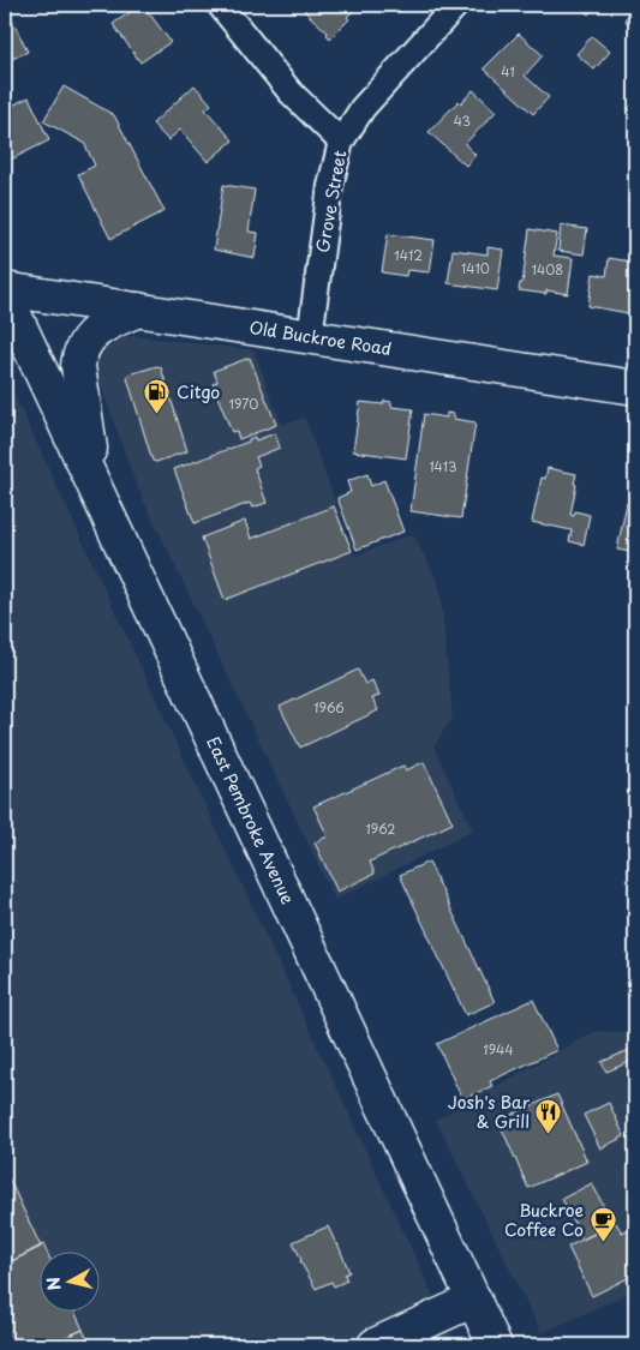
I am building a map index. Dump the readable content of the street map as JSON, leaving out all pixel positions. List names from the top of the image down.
{
  "streets": {
    "main road": ["Old Buckroe Road", "East Pembroke Avenue"],
    "street": ["Grove Street"]
  },
  "crossings": [
    ["Grove Street", "Old Buckroe Road"],
    ["Old Buckroe Road", "East Pembroke Avenue"]
  ],
  "places": {
    "fuel station": ["Citgo"],
    "restaurant": ["Josh's Bar & Grill"],
    "cafe": ["Buckroe Coffee Co"]
  },
  "house_numbers": [
    "41",
    "43",
    "1412",
    "1410",
    "1408",
    "1970",
    "1413",
    "1966",
    "1962",
    "1944"
  ],
  "north": "left"
}
